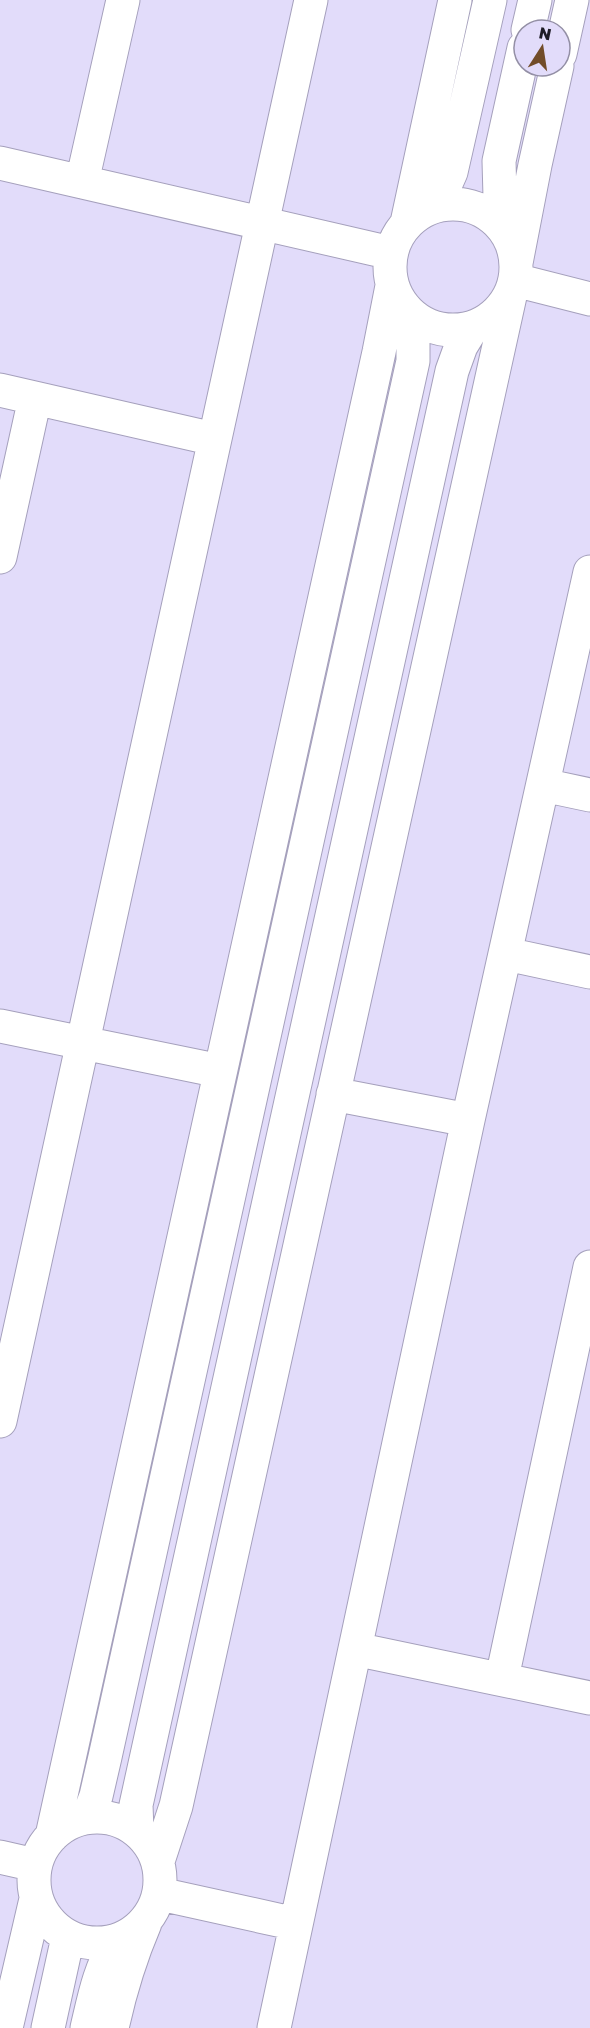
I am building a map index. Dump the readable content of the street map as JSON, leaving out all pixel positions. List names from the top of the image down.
{
  "north": "top"
}
